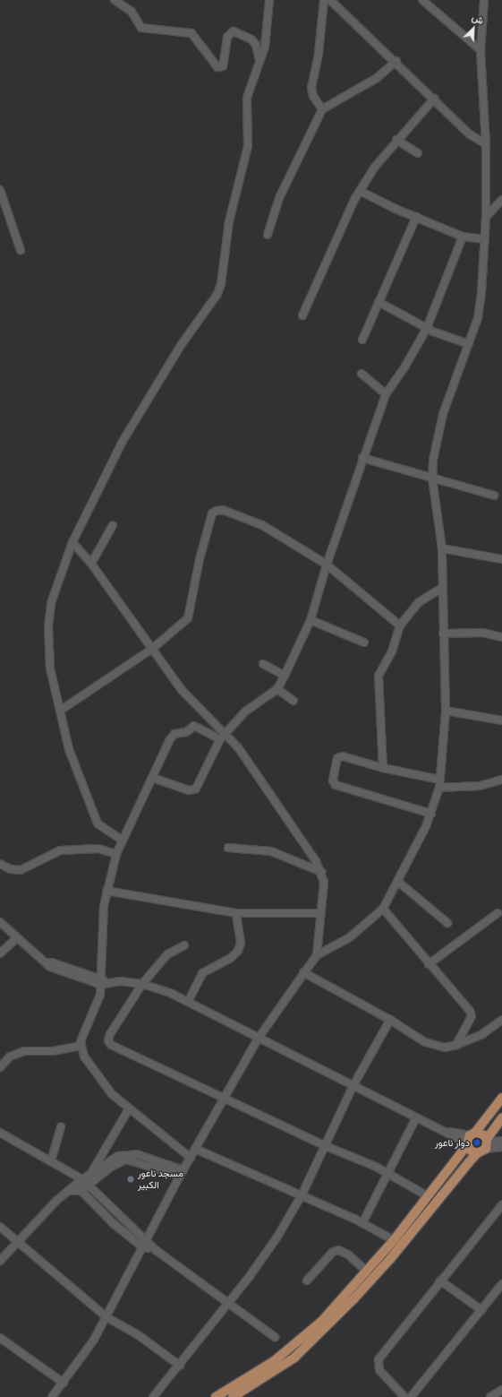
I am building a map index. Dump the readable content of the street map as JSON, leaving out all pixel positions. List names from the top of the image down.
{
  "places": ["دوار ناعور", "مسجد ناعور الكبير"],
  "north": "top right"
}
